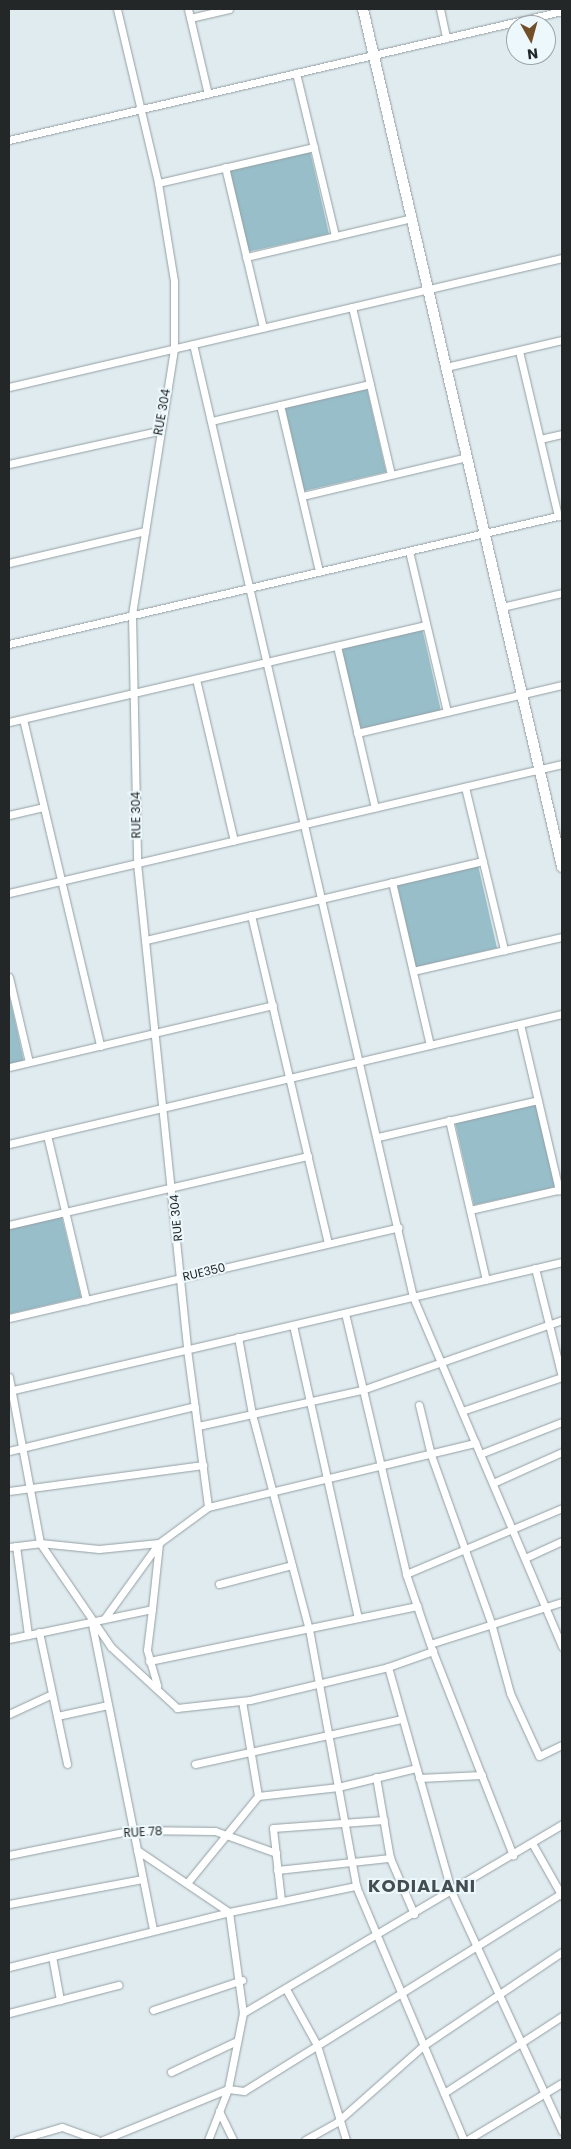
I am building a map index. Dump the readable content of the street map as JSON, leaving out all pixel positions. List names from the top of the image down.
{
  "streets": {
    "street": ["RUE 304", "RUE350", "RUE 78"]
  },
  "crossings": [
    ["RUE 304", "RUE350"]
  ],
  "districts": ["KODIALANI"],
  "north": "bottom"
}
